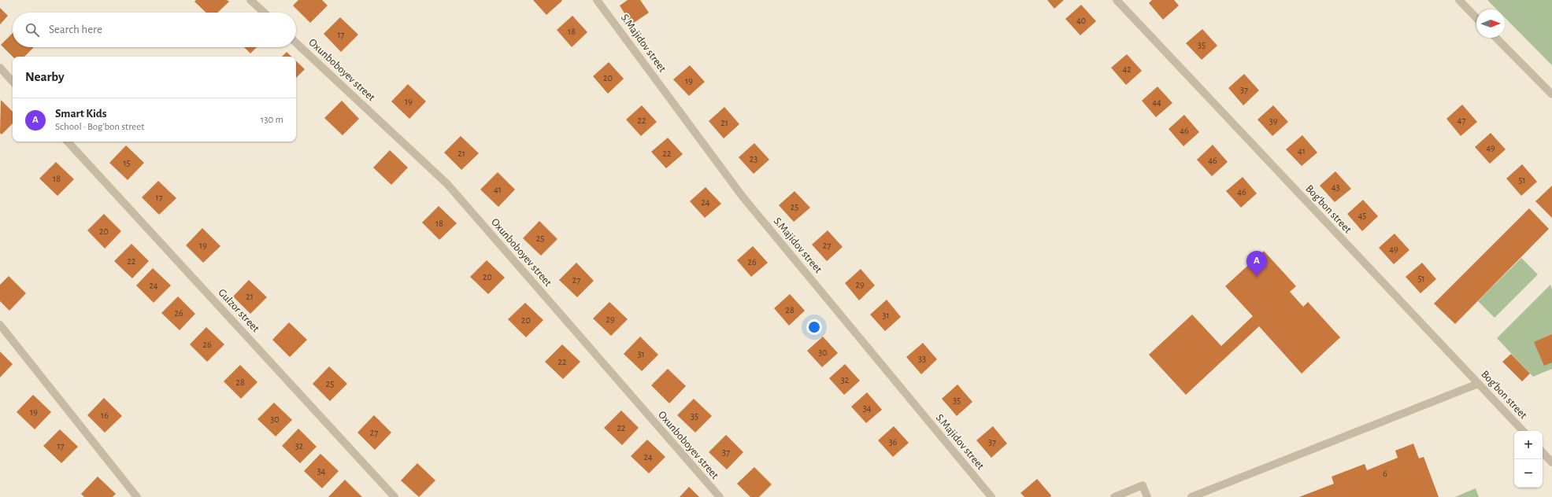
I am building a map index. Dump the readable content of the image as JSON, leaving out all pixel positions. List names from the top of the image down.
{
  "streets": {
    "street": [
      "S.Majidov street",
      "Oxunboboyev street",
      "Bog'bon street",
      "Gulzor street"
    ]
  },
  "house_numbers": [
    "40",
    "18",
    "17",
    "35",
    "42",
    "20",
    "19",
    "37",
    "19",
    "44",
    "22",
    "47",
    "39",
    "21",
    "46",
    "49",
    "41",
    "21",
    "22",
    "23",
    "46",
    "15",
    "18",
    "51",
    "43",
    "41",
    "46",
    "17",
    "24",
    "25",
    "45",
    "18",
    "20",
    "25",
    "19",
    "27",
    "49",
    "22",
    "26",
    "20",
    "51",
    "27",
    "29",
    "24",
    "21",
    "28",
    "26",
    "31",
    "29",
    "20",
    "26",
    "30",
    "31",
    "33",
    "22",
    "32",
    "28",
    "25",
    "35",
    "34",
    "19",
    "16",
    "35",
    "30",
    "22",
    "27",
    "36",
    "37",
    "17",
    "32",
    "37",
    "24",
    "34",
    "6"
  ],
  "north": "right",
  "page": {
    "search": "Search here",
    "heading": "Nearby",
    "list": [
      {
        "mark": "A",
        "name": "Smart Kids",
        "note": "School · Bog'bon street",
        "value": "130 m"
      }
    ],
    "pins": "A",
    "map_buttons": ["+", "−"]
  }
}
